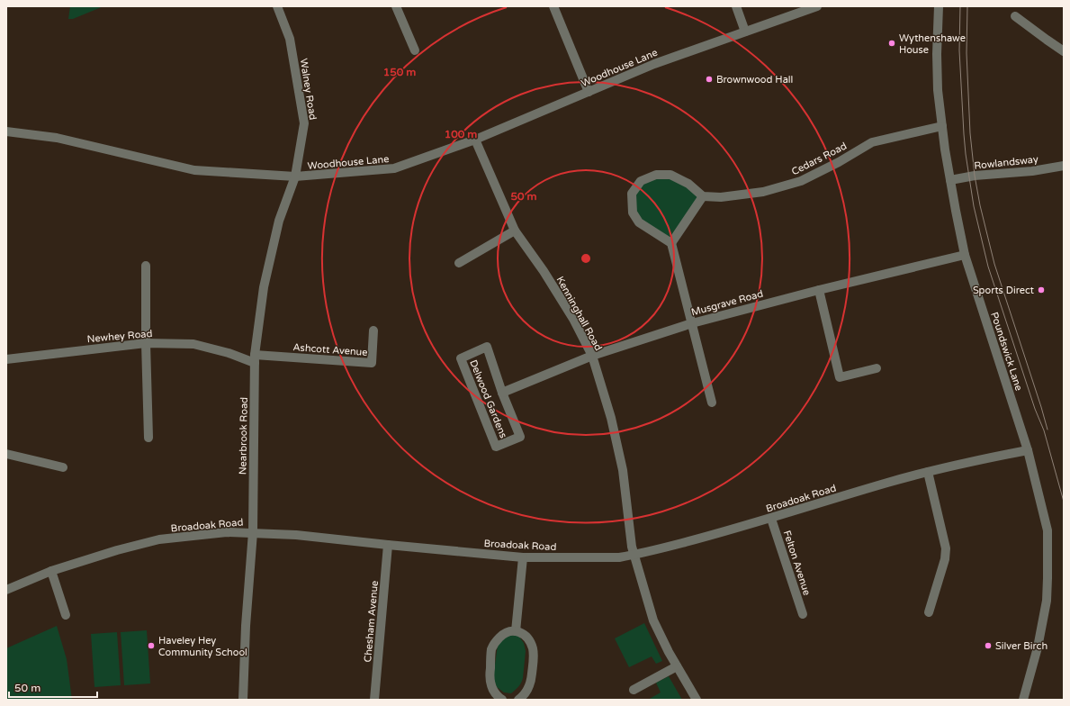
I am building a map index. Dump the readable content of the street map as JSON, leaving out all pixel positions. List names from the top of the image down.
{
  "streets": {
    "street": [
      "Woodhouse Lane",
      "Walney Road",
      "Cedars Road",
      "Rowlandsway",
      "Musgrave Road",
      "Kenninghall Road",
      "Newhey Road",
      "Ashcott Avenue",
      "Poundswick Lane",
      "Delwood Gardens",
      "Nearbrook Road",
      "Broadoak Road",
      "Felton Avenue",
      "Chesham Avenue"
    ]
  },
  "crossings": [
    ["Woodhouse Lane", "Walney Road"],
    ["Woodhouse Lane", "Kenninghall Road"],
    ["Woodhouse Lane", "Nearbrook Road"],
    ["Walney Road", "Nearbrook Road"],
    ["Cedars Road", "Poundswick Lane"],
    ["Rowlandsway", "Poundswick Lane"],
    ["Musgrave Road", "Kenninghall Road"],
    ["Musgrave Road", "Poundswick Lane"],
    ["Musgrave Road", "Delwood Gardens"],
    ["Kenninghall Road", "Broadoak Road"],
    ["Newhey Road", "Ashcott Avenue"],
    ["Newhey Road", "Nearbrook Road"],
    ["Ashcott Avenue", "Nearbrook Road"],
    ["Poundswick Lane", "Broadoak Road"],
    ["Nearbrook Road", "Broadoak Road"],
    ["Broadoak Road", "Felton Avenue"],
    ["Broadoak Road", "Chesham Avenue"]
  ],
  "places": [
    "Wythenshawe House",
    "Brownwood Hall",
    "Sports Direct",
    "Haveley Hey Community School",
    "Silver Birch"
  ],
  "scale_bar": "50 m",
  "rings": ["150 m", "100 m", "50 m"]
}
